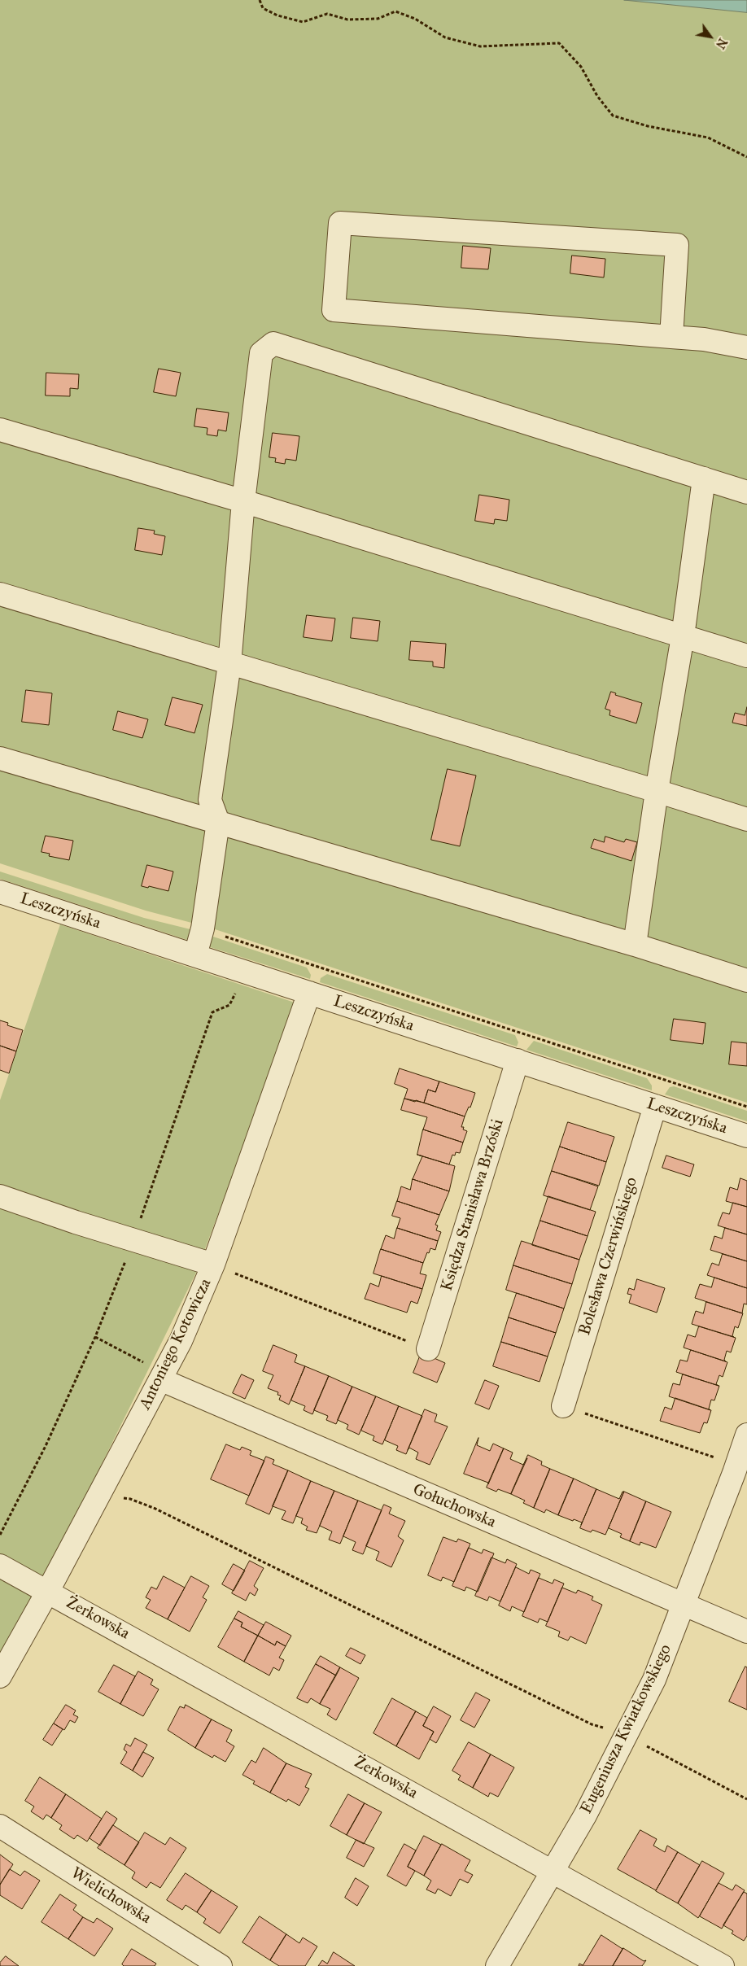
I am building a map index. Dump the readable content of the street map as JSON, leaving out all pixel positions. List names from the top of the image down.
{
  "streets": {
    "street": [
      "Leszczyńska",
      "Księdza Stanisława Brzóski",
      "Bolesława Czerwińskiego",
      "Antoniego Kotowicza",
      "Gołuchowska",
      "Żerkowska",
      "Eugeniusza Kwiatkowskiego",
      "Wielichowska"
    ]
  },
  "crossings": [
    ["Leszczyńska", "Księdza Stanisława Brzóski"],
    ["Leszczyńska", "Bolesława Czerwińskiego"],
    ["Leszczyńska", "Antoniego Kotowicza"],
    ["Antoniego Kotowicza", "Gołuchowska"],
    ["Antoniego Kotowicza", "Żerkowska"],
    ["Gołuchowska", "Eugeniusza Kwiatkowskiego"],
    ["Żerkowska", "Eugeniusza Kwiatkowskiego"]
  ],
  "north": "bottom right"
}
